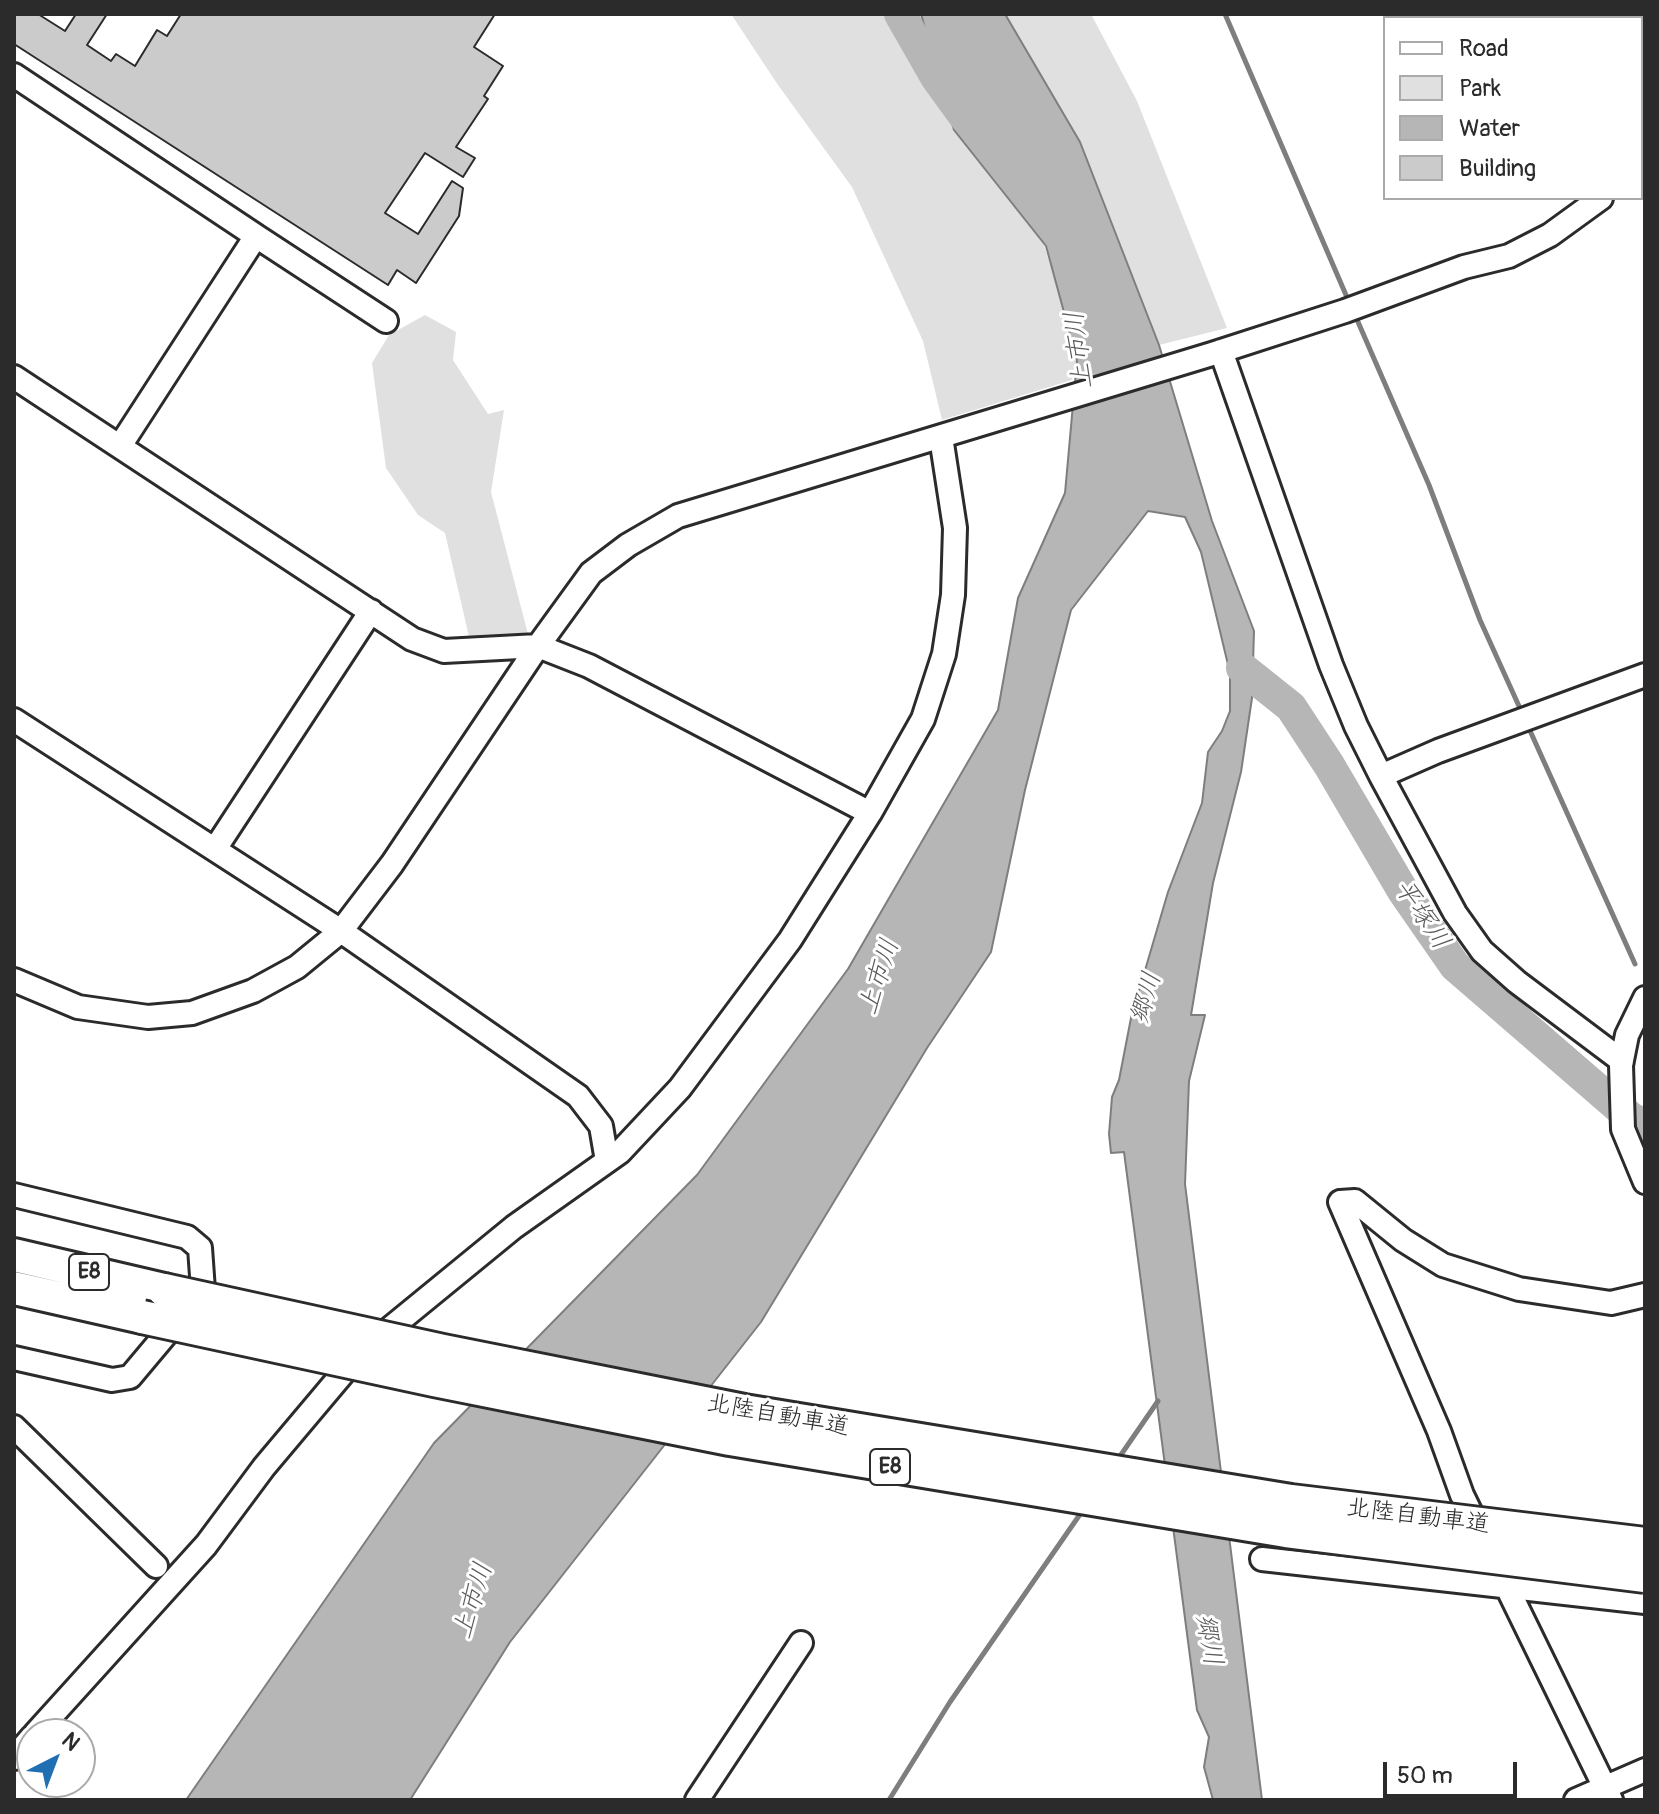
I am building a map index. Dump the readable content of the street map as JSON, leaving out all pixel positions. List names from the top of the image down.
{
  "streets": {
    "highway": ["E8", "北陸自動車道"]
  },
  "water": ["上市川", "平塚川", "郷川"],
  "legend": [
    "Road",
    "Park",
    "Water",
    "Building"
  ],
  "scale_bar": "50 m",
  "north": "top right"
}
